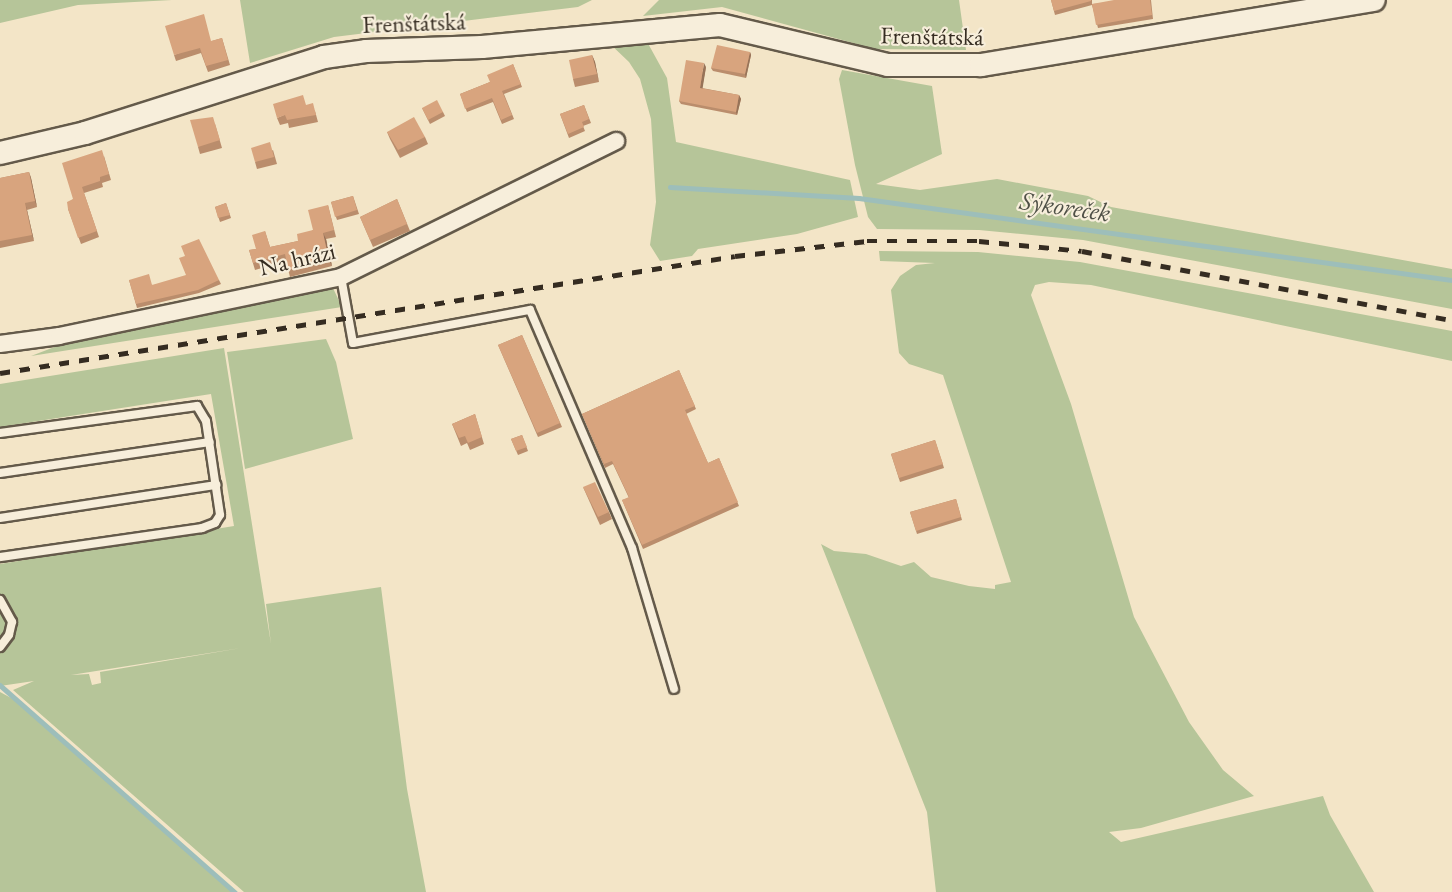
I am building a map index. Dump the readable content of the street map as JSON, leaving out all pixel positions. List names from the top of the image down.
{
  "streets": {
    "main road": ["Frenštátská"],
    "street": ["Na hrázi"]
  },
  "water": ["Sýkoreček"]
}
